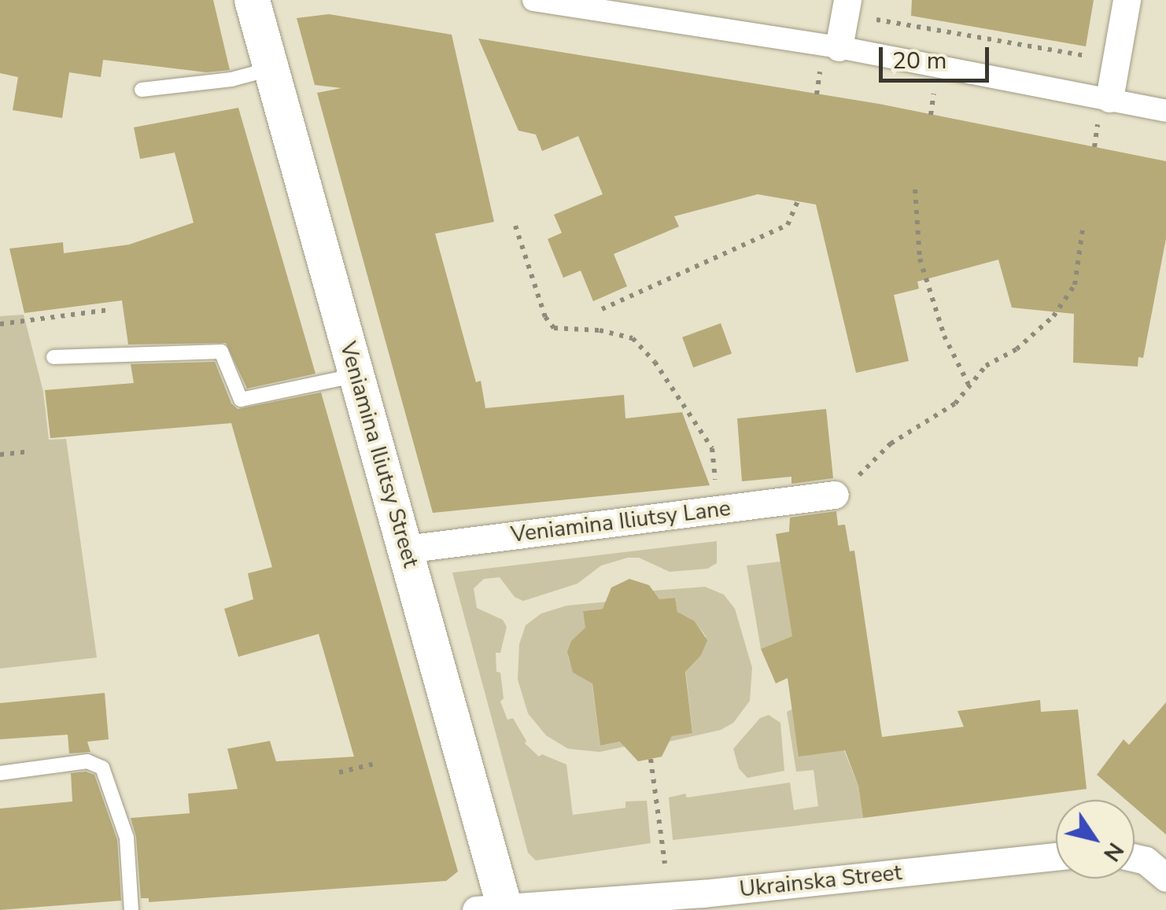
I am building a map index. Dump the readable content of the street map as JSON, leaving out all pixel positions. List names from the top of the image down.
{
  "streets": {
    "street": ["Veniamina Iliutsy Street", "Veniamina Iliutsy Lane", "Ukrainska Street"]
  },
  "crossings": [
    ["Veniamina Iliutsy Street", "Veniamina Iliutsy Lane"],
    ["Veniamina Iliutsy Street", "Ukrainska Street"]
  ],
  "scale_bar": "20 m",
  "north": "bottom right"
}
